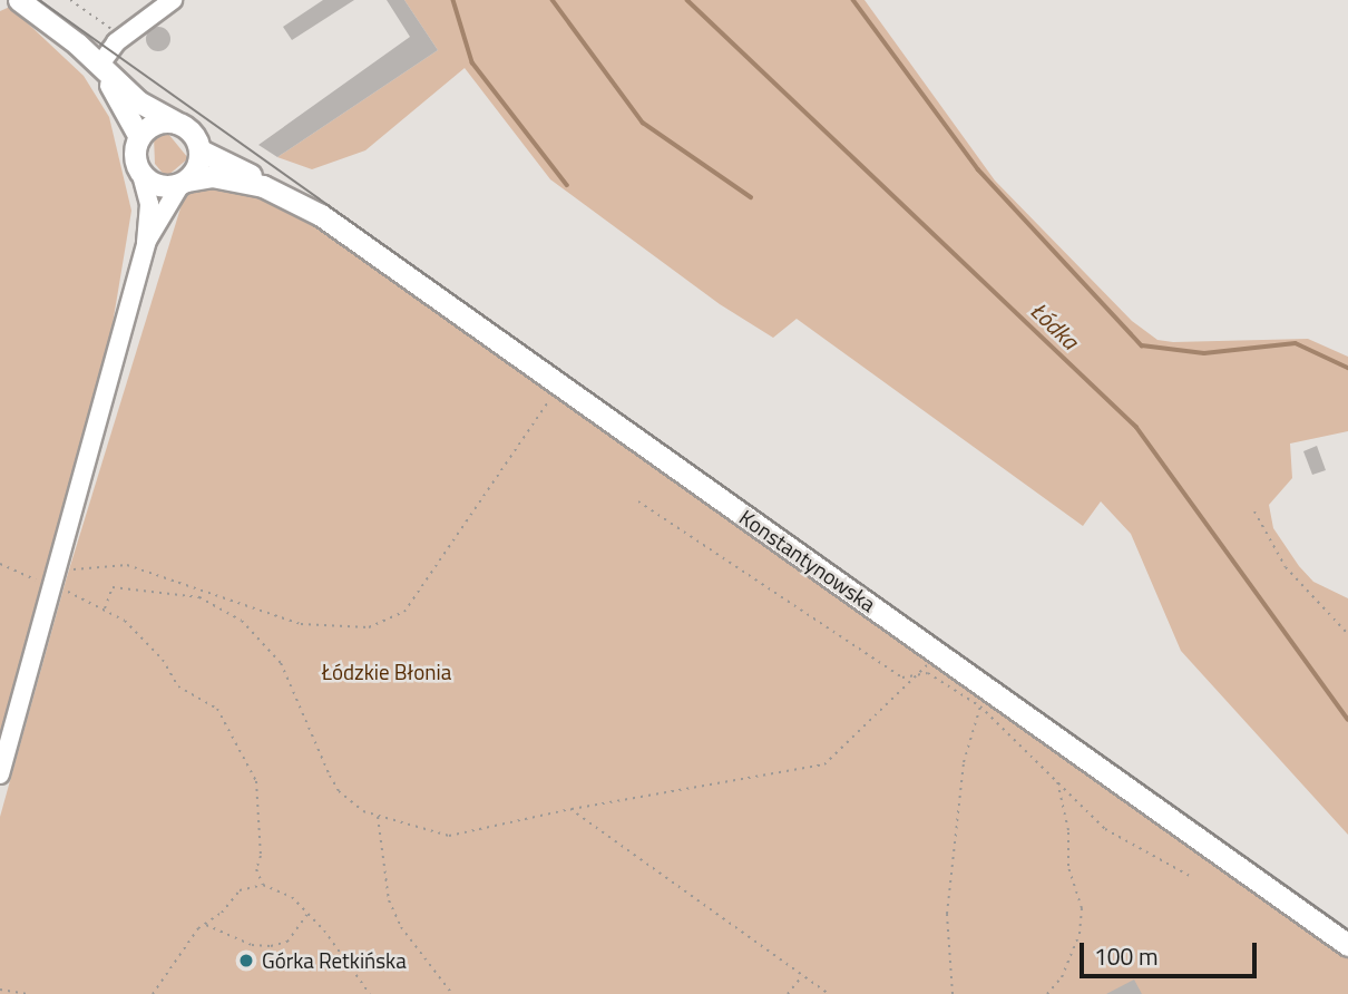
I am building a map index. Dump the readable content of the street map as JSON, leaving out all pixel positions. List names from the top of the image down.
{
  "streets": {
    "main road": ["Konstantynowska"]
  },
  "water": ["Łódka"],
  "parks": ["Łódzkie Błonia"],
  "places": ["Górka Retkińska"],
  "scale_bar": "100 m"
}
